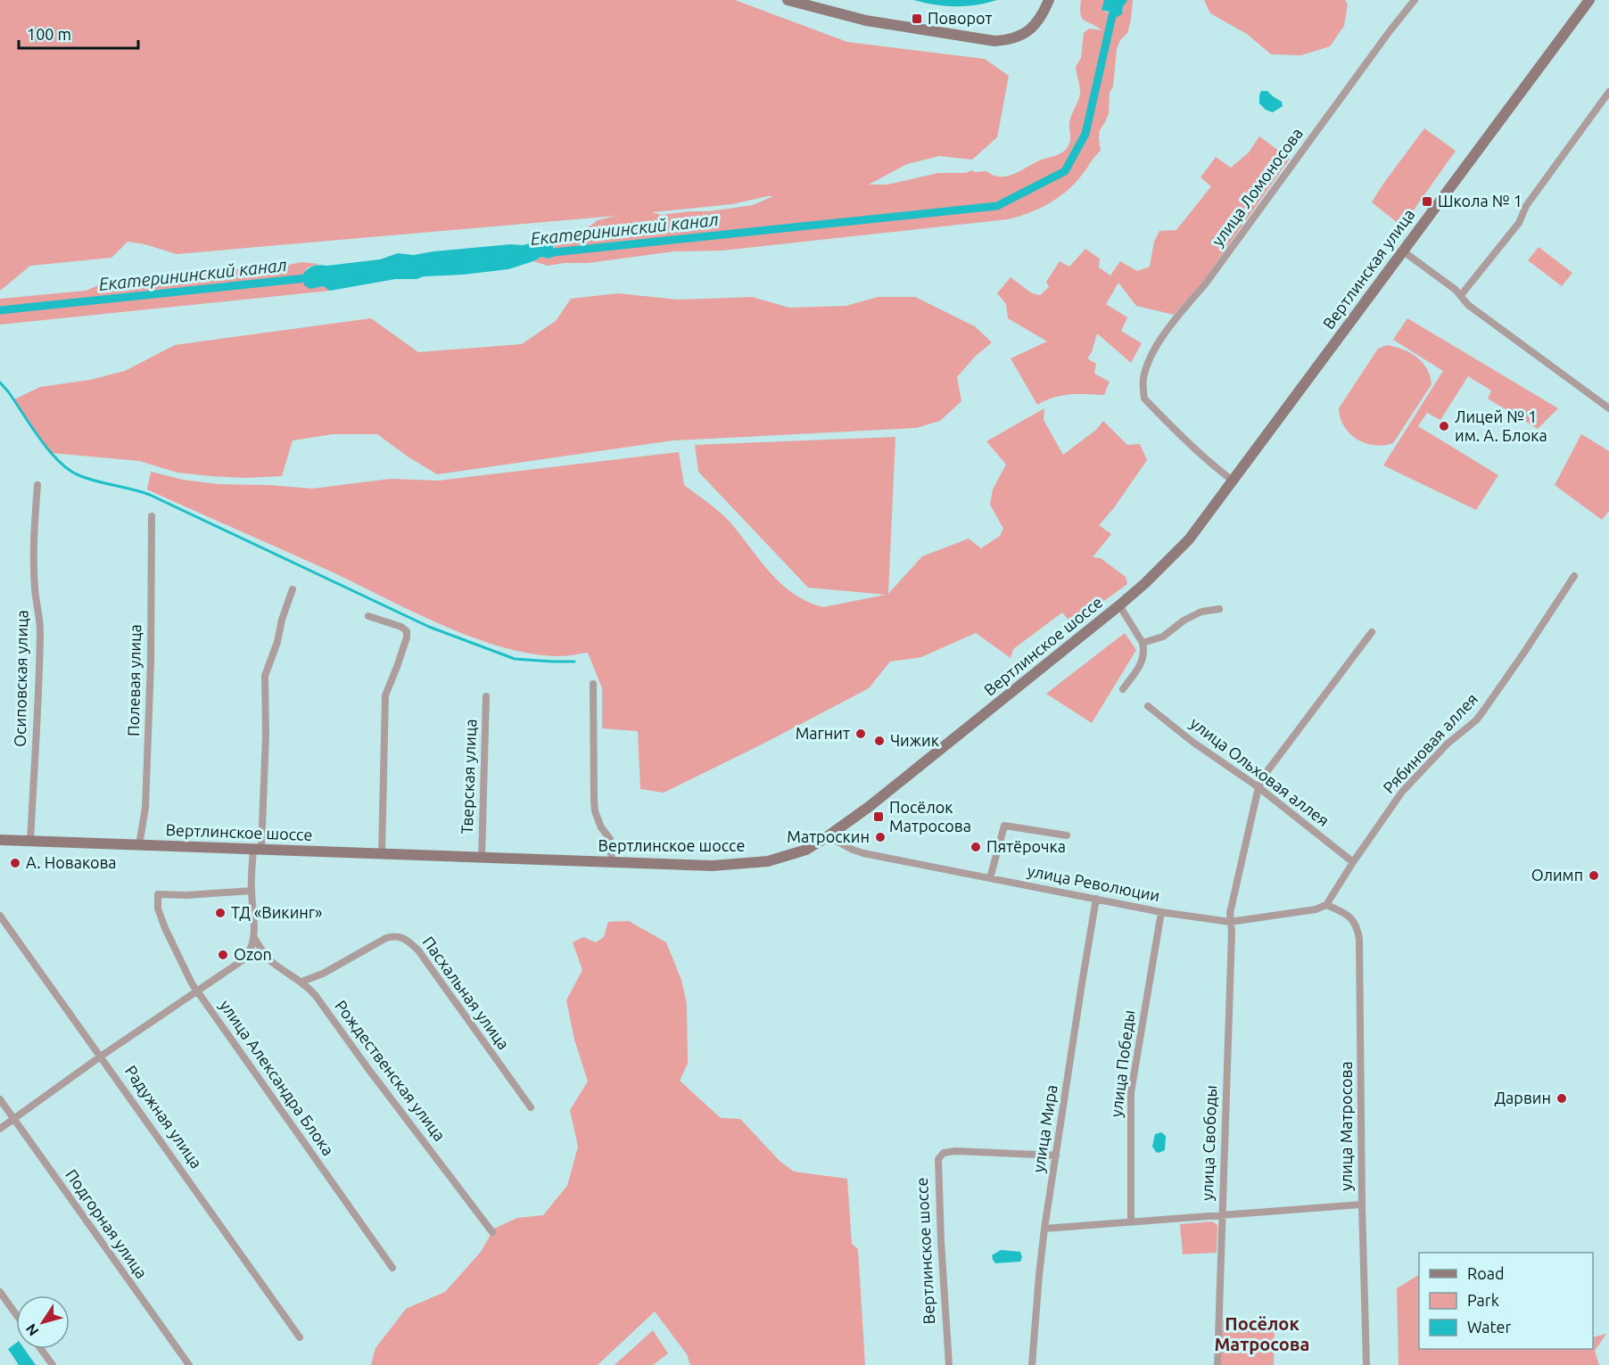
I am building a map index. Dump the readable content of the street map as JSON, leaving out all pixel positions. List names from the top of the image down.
{
  "streets": {
    "main road": ["Вертлинская улица", "Вертлинское шоссе"],
    "street": [
      "улица Ломоносова",
      "Осиповская улица",
      "Полевая улица",
      "Рябиновая аллея",
      "улица Ольховая аллея",
      "Тверская улица",
      "улица Революции",
      "Пасхальная улица",
      "улица Победы",
      "Рождественская улица",
      "улица Александра Блока",
      "Радужная улица",
      "улица Матросова",
      "улица Мира",
      "улица Свободы",
      "Подгорная улица"
    ]
  },
  "crossings": [
    ["улица Ломоносова", "Вертлинская улица"],
    ["улица Ломоносова", "Вертлинское шоссе"],
    ["Вертлинская улица", "Вертлинское шоссе"],
    ["Вертлинское шоссе", "Осиповская улица"],
    ["Вертлинское шоссе", "Полевая улица"],
    ["Вертлинское шоссе", "Тверская улица"],
    ["Вертлинское шоссе", "улица Революции"],
    ["Вертлинское шоссе", "улица Мира"],
    ["Рябиновая аллея", "улица Ольховая аллея"],
    ["Рябиновая аллея", "улица Революции"],
    ["Рябиновая аллея", "улица Матросова"],
    ["улица Ольховая аллея", "улица Свободы"],
    ["улица Революции", "улица Победы"],
    ["улица Революции", "улица Матросова"],
    ["улица Революции", "улица Мира"],
    ["улица Революции", "улица Свободы"],
    ["Пасхальная улица", "Рождественская улица"]
  ],
  "districts": ["Посёлок Матросова"],
  "water": ["Екатерининский канал"],
  "places": {
    "transit": ["Поворот", "Школа № 1", "Посёлок Матросова"],
    "other": [
      "Лицей № 1 им. А. Блока",
      "Магнит",
      "Чижик",
      "Матроскин",
      "Пятёрочка",
      "А. Новакова",
      "Олимп",
      "ТД «Викинг»",
      "Ozon",
      "Дарвин"
    ]
  },
  "legend": ["Road", "Park", "Water"],
  "scale_bar": "100 m",
  "north": "bottom left"
}
